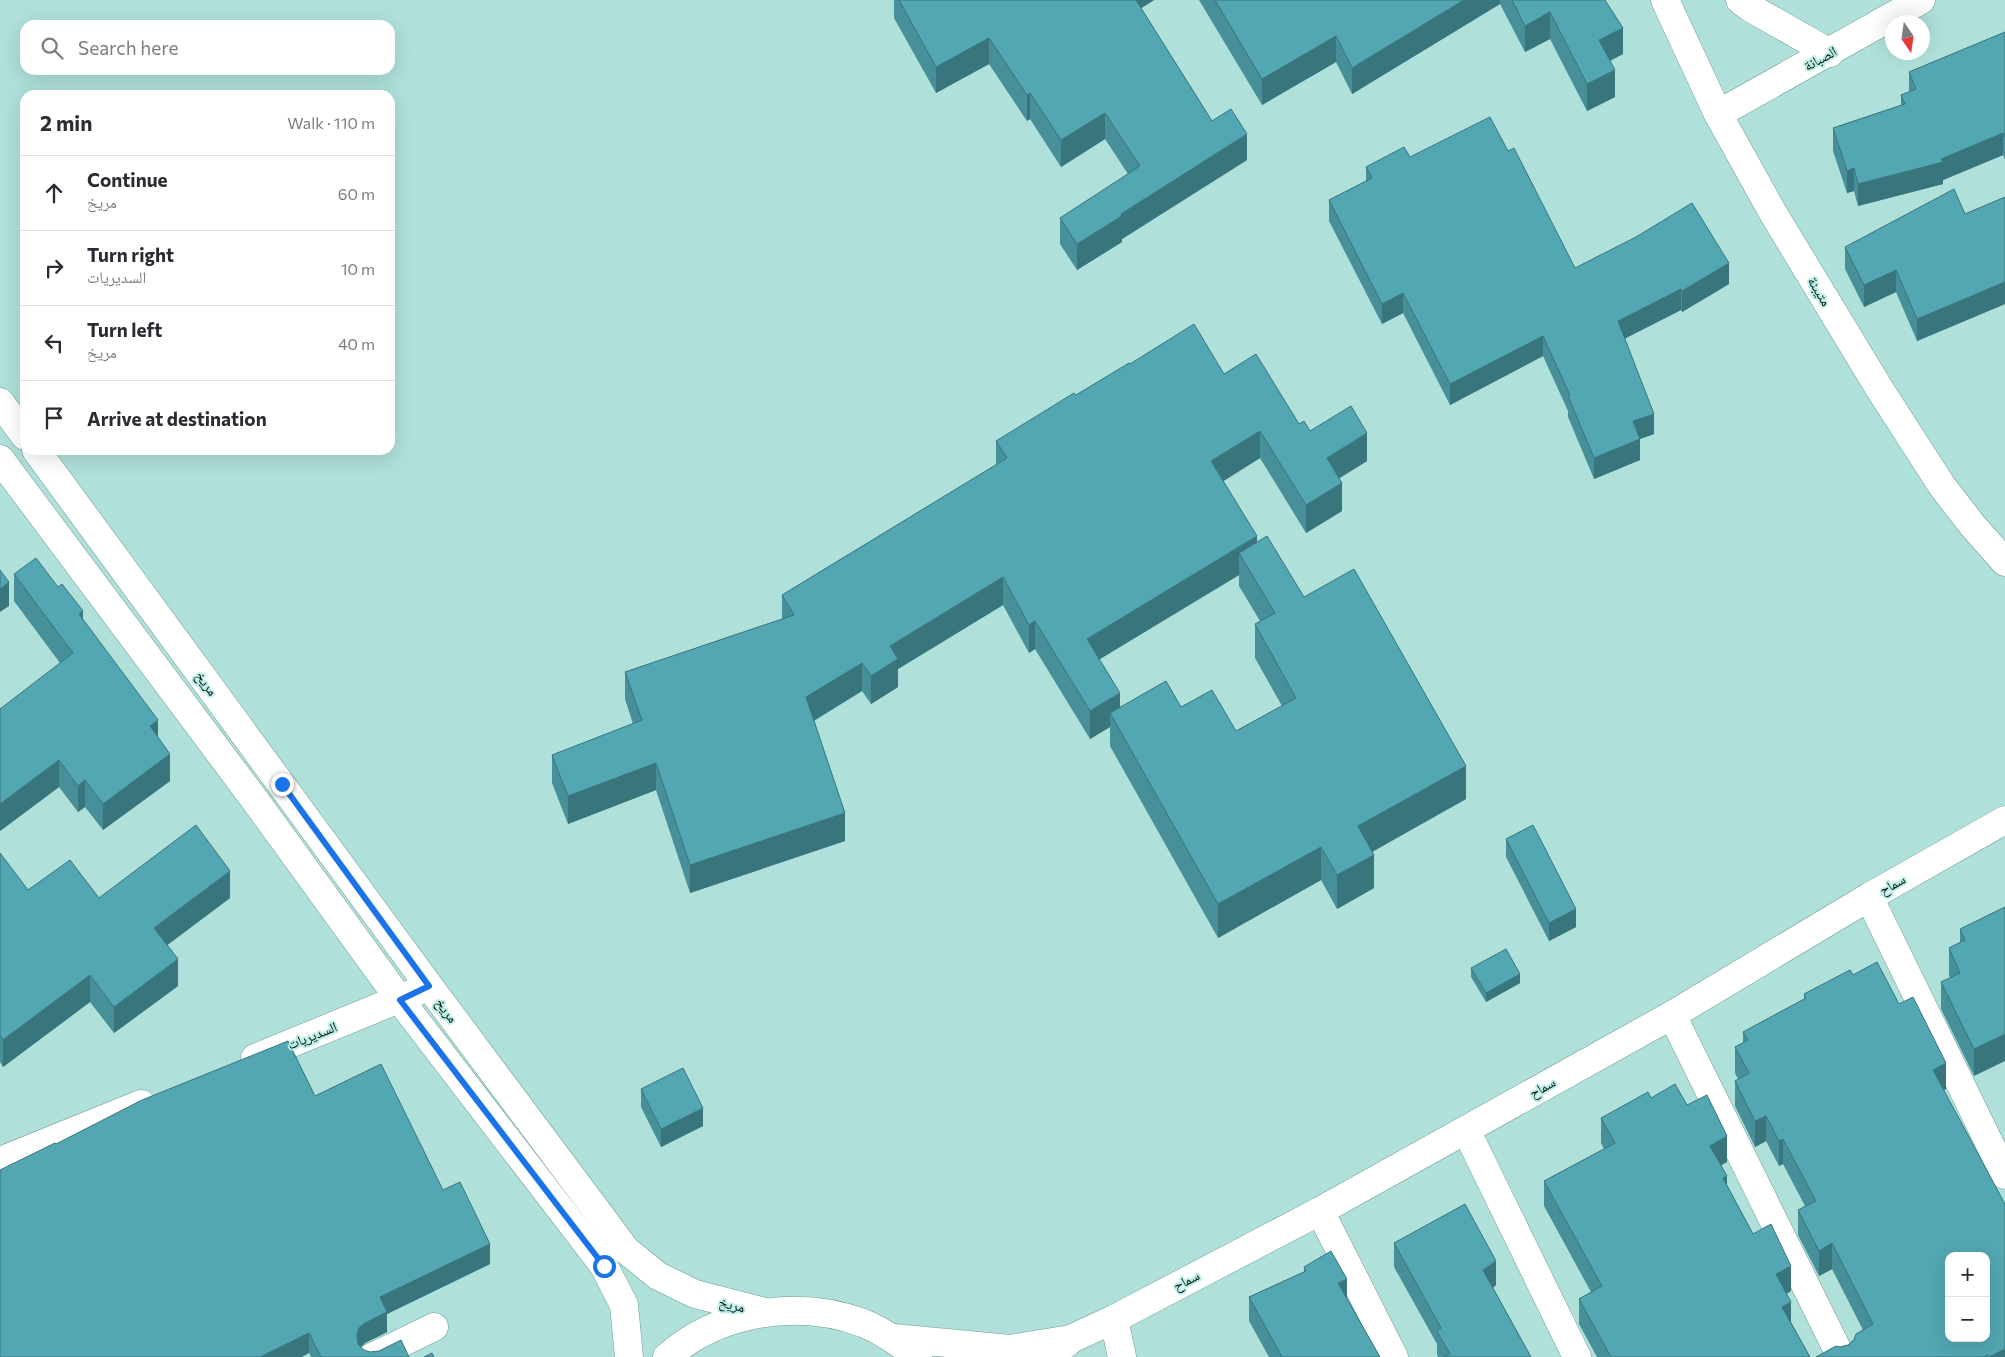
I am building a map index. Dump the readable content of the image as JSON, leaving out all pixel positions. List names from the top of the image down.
{
  "streets": {
    "street": [
      "الصبانة",
      "متيبنة",
      "مريخ",
      "سماح",
      "السديريات"
    ]
  },
  "crossings": [
    ["الصبانة", "متيبنة"],
    ["مريخ", "السديريات"]
  ],
  "north": "bottom",
  "page": {
    "search": "Search here",
    "heading": ["2 min", "Walk · 110 m"],
    "list": [
      ["Continue", "مريخ", "60 m"],
      ["Turn right", "السديريات", "10 m"],
      ["Turn left", "مريخ", "40 m"],
      "Arrive at destination"
    ],
    "map_buttons": ["+", "−"]
  }
}
